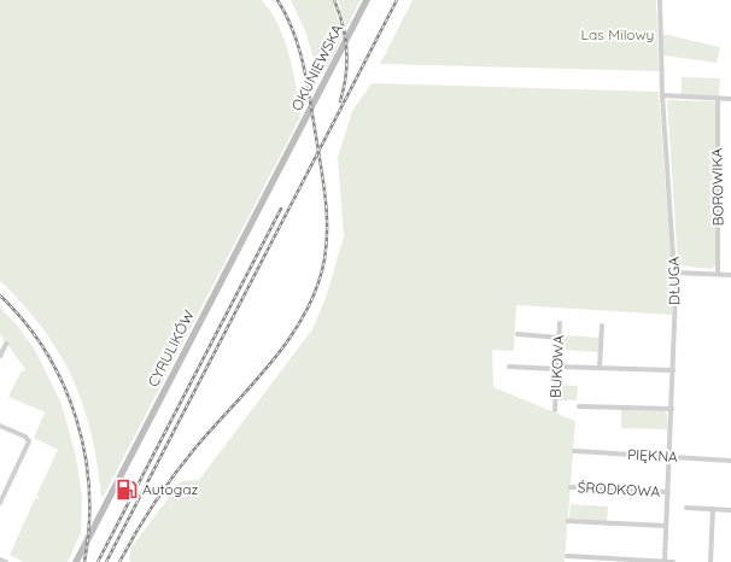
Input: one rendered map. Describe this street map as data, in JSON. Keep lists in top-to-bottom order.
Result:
{
  "streets": {
    "main road": ["OKUNIEWSKA", "CYRULIKÓW"],
    "street": [
      "BOROWIKA",
      "DŁUGA",
      "BUKOWA",
      "PIĘKNA",
      "ŚRODKOWA"
    ]
  },
  "crossings": [
    ["OKUNIEWSKA", "CYRULIKÓW"],
    ["DŁUGA", "PIĘKNA"],
    ["DŁUGA", "ŚRODKOWA"]
  ],
  "parks": ["Las Milowy"],
  "places": {
    "fuel station": ["Autogaz"]
  }
}
